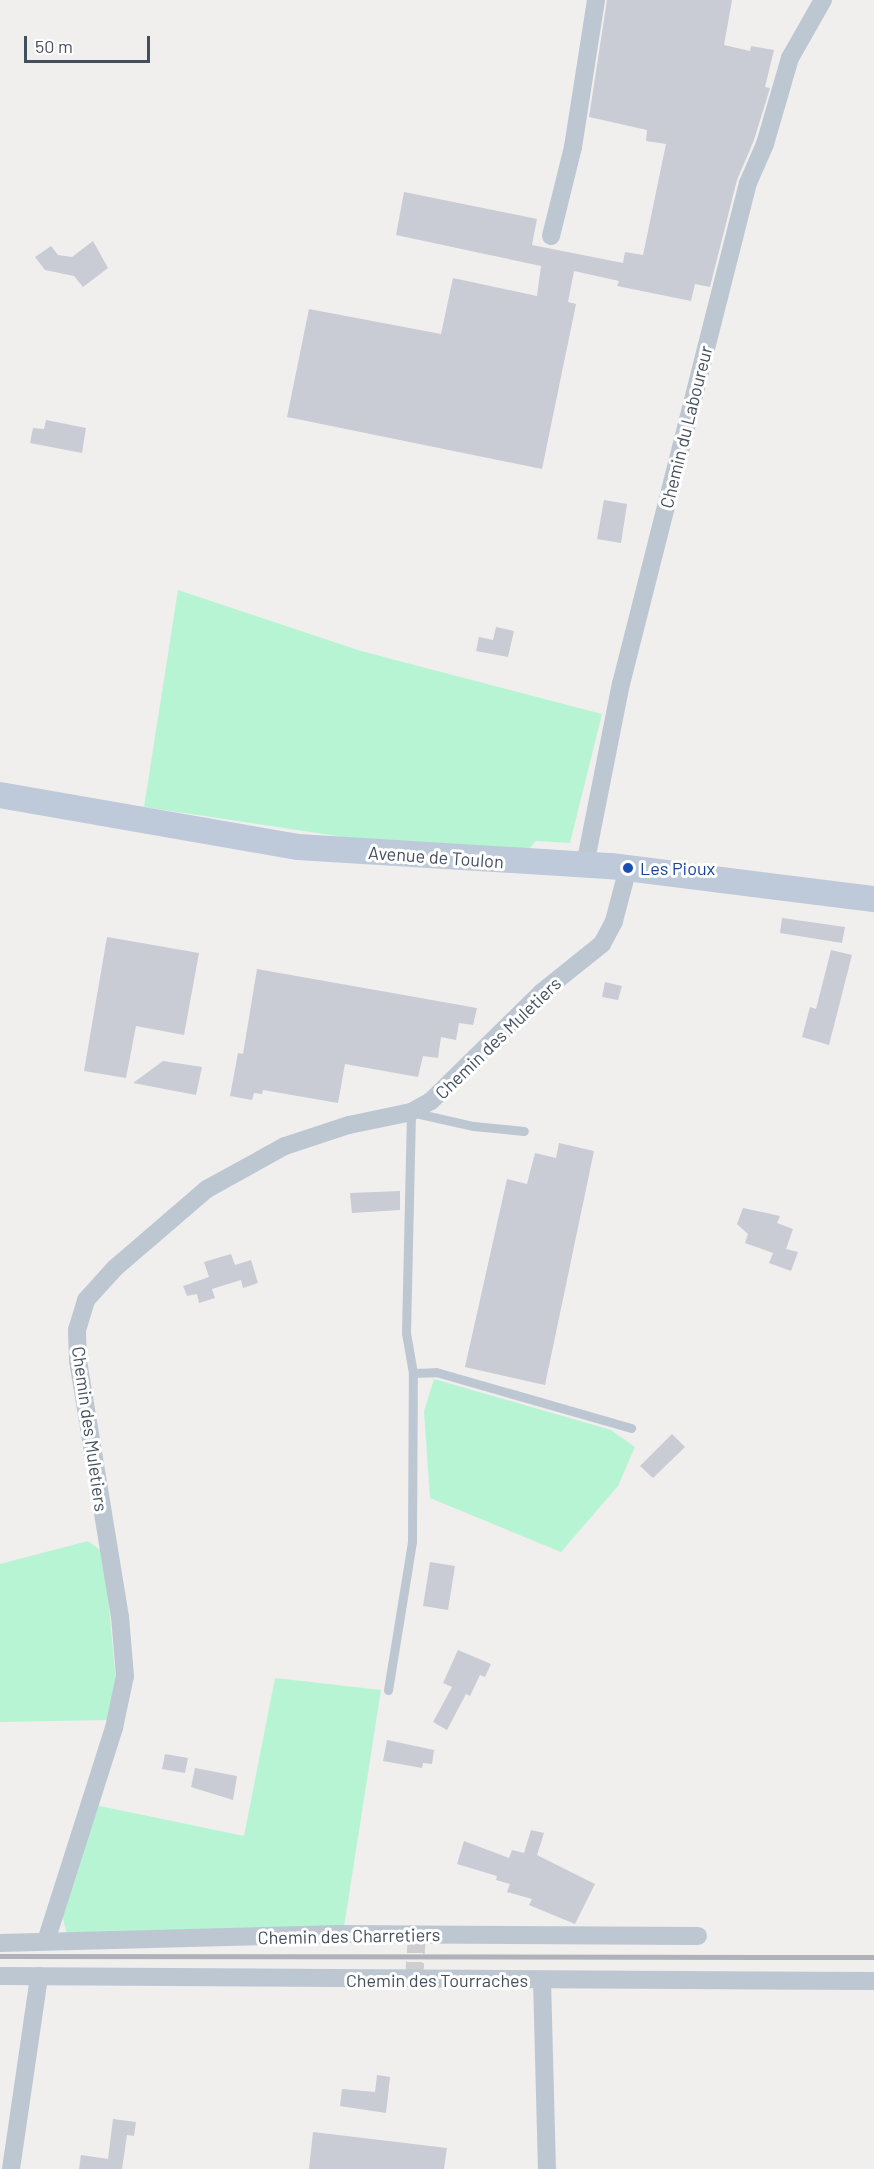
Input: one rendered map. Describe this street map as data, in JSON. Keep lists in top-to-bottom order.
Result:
{
  "streets": {
    "main road": ["Avenue de Toulon"],
    "street": [
      "Chemin du Laboureur",
      "Chemin des Muletiers",
      "Chemin des Charretiers",
      "Chemin des Tourraches"
    ]
  },
  "crossings": [
    ["Chemin du Laboureur", "Avenue de Toulon"],
    ["Avenue de Toulon", "Chemin des Muletiers"],
    ["Chemin des Muletiers", "Chemin des Charretiers"]
  ],
  "places": ["Les Pioux"],
  "scale_bar": "50 m"
}
